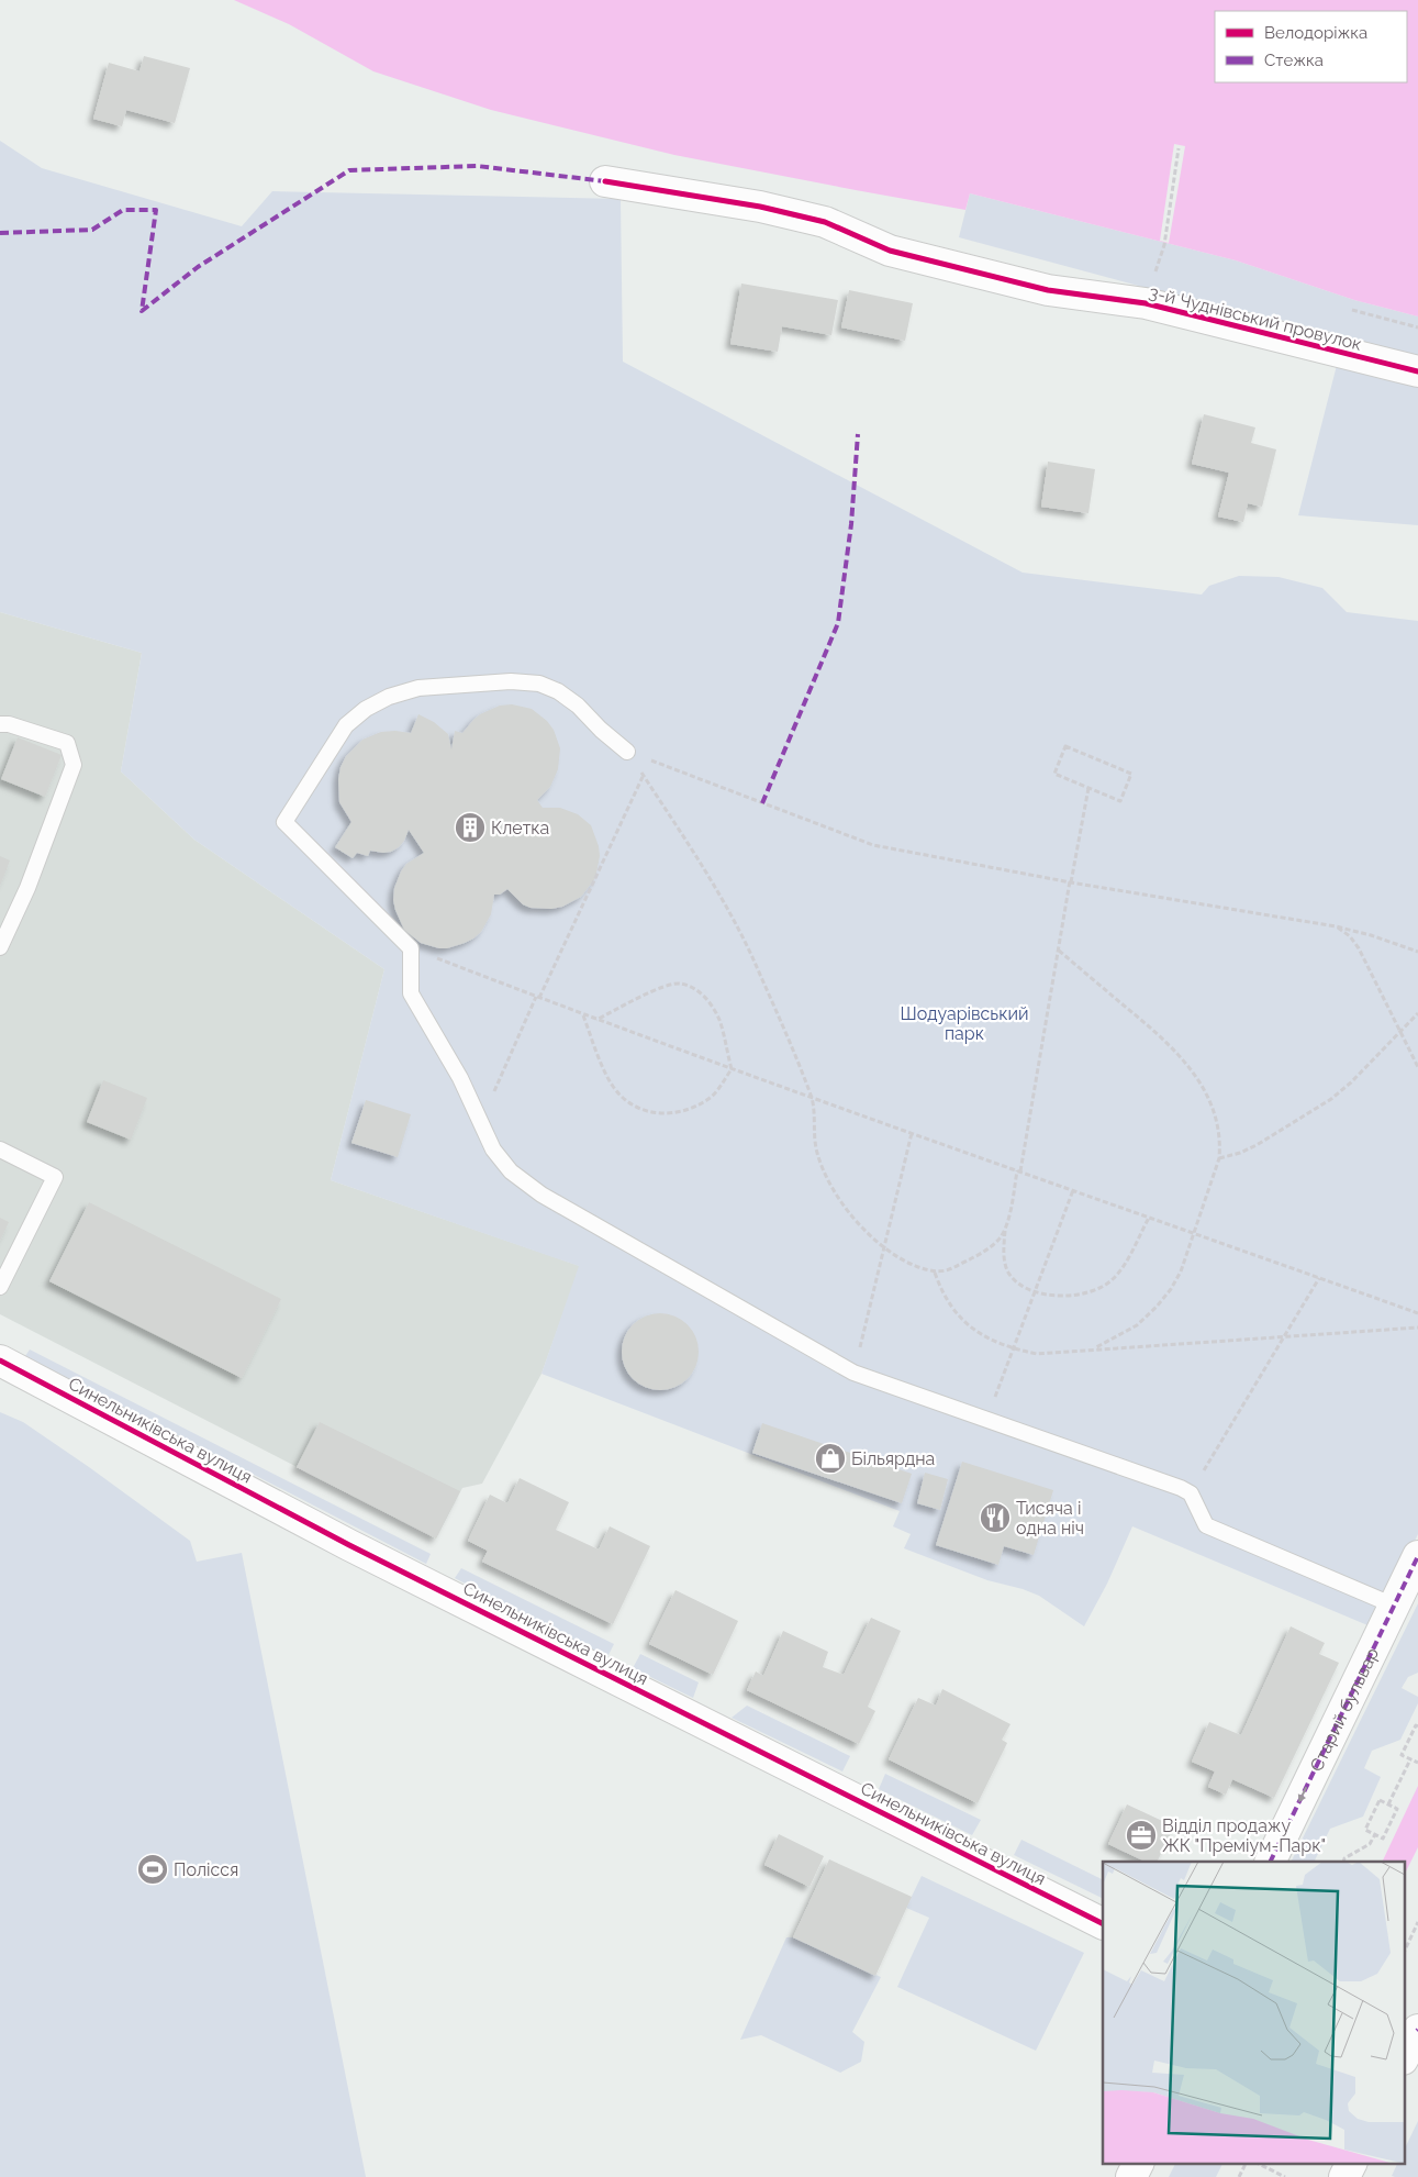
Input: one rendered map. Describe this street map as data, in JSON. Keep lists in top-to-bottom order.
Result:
{
  "streets": {
    "street": ["3-й Чуднівський провулок", "Синельниківська вулиця", "Старий бульвар"]
  },
  "one_way": ["Старий бульвар"],
  "parks": ["Шодуарівський парк"],
  "places": {
    "building": ["Клетка"],
    "shop": ["Більярдна"],
    "restaurant": ["Тисяча і одна ніч"],
    "office": ["Відділ продажу ЖК \"Преміум-Парк\""],
    "sports": ["Полісся"]
  },
  "legend": ["Велодоріжка", "Стежка"]
}
